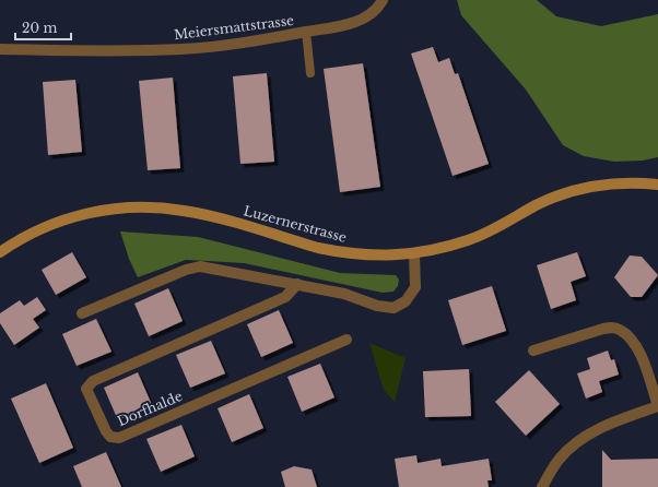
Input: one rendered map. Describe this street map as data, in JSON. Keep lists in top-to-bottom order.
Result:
{
  "streets": {
    "main road": ["Luzernerstrasse"],
    "street": ["Meiersmattstrasse", "Dorfhalde"]
  },
  "scale_bar": "20 m"
}
